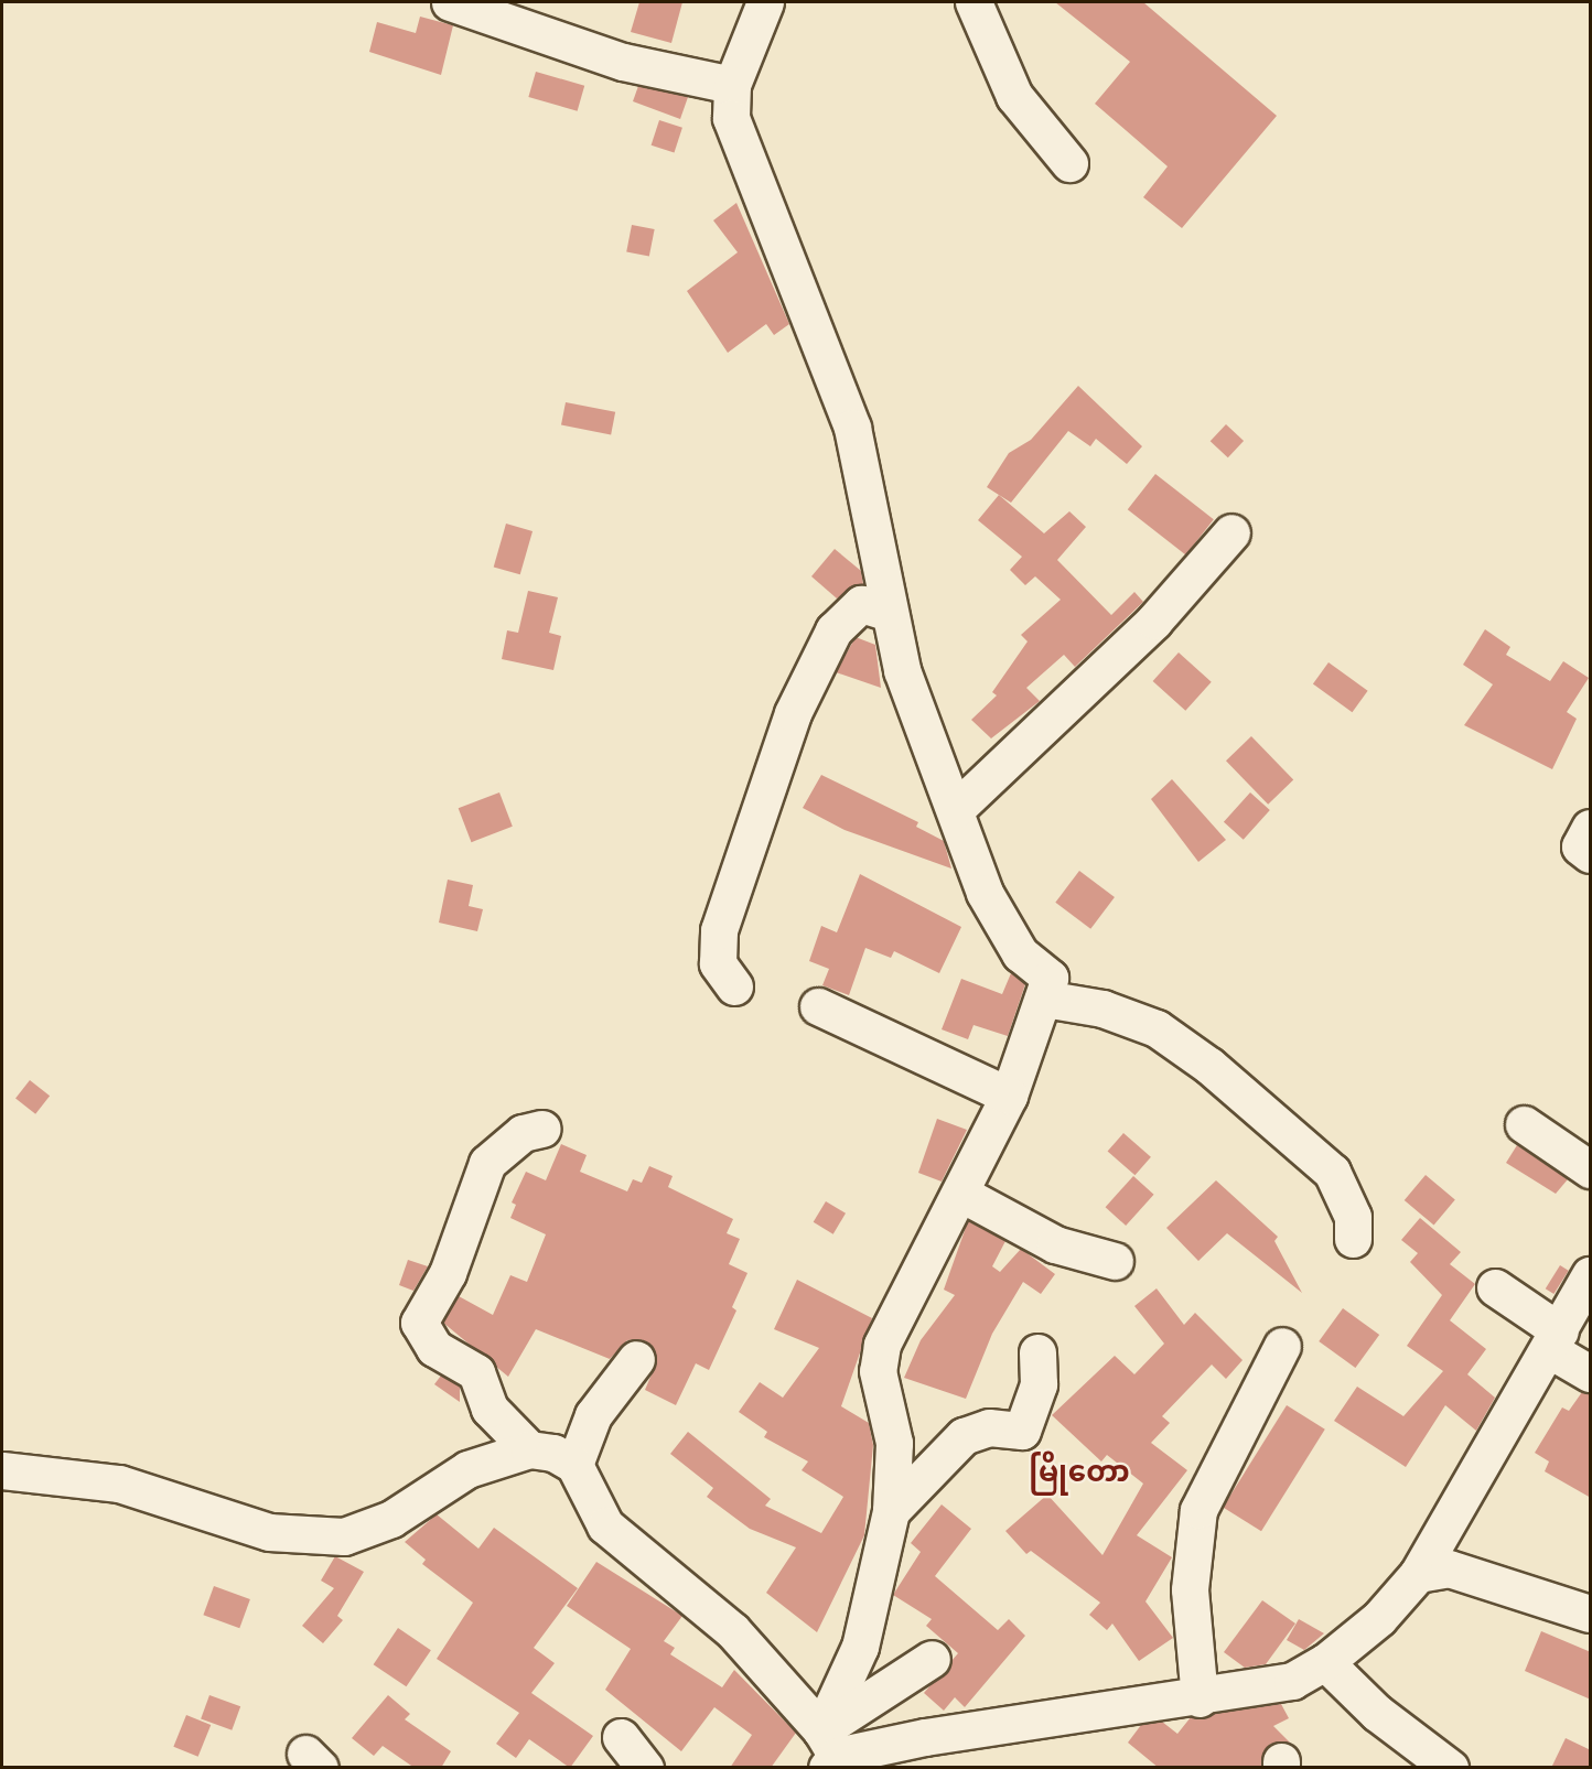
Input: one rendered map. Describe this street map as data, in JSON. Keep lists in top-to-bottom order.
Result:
{
  "districts": ["မြိုတော"]
}
